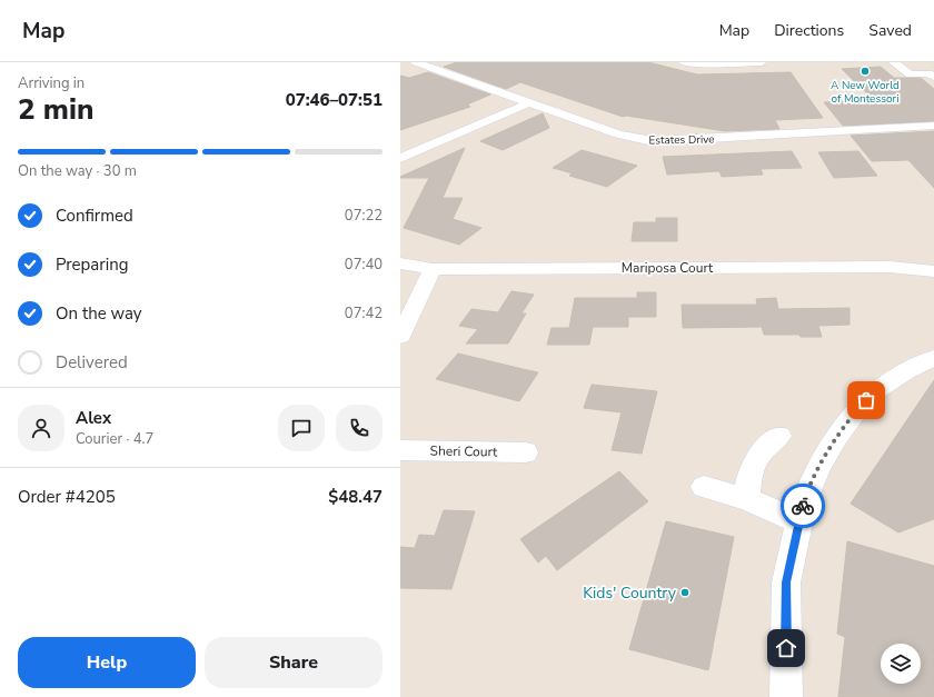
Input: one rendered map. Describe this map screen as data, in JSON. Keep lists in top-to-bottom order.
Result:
{
  "streets": {
    "street": ["Estates Drive", "Mariposa Court", "Sheri Court"]
  },
  "places": ["A New World of Montessori", "Kids' Country"],
  "page": {
    "header": "Map",
    "nav": ["Map", "Directions", "Saved"],
    "heading": ["2 min", "Arriving in", "07:46–07:51"],
    "panel": [
      "Alex",
      "Courier · 4.7",
      "Order #4205",
      "$48.47"
    ],
    "bar": "On the way · 30 m",
    "list": [
      ["Confirmed", "07:22"],
      ["Preparing", "07:40"],
      ["On the way", "07:42"],
      "Delivered"
    ],
    "buttons": ["Help", "Share"]
  }
}
